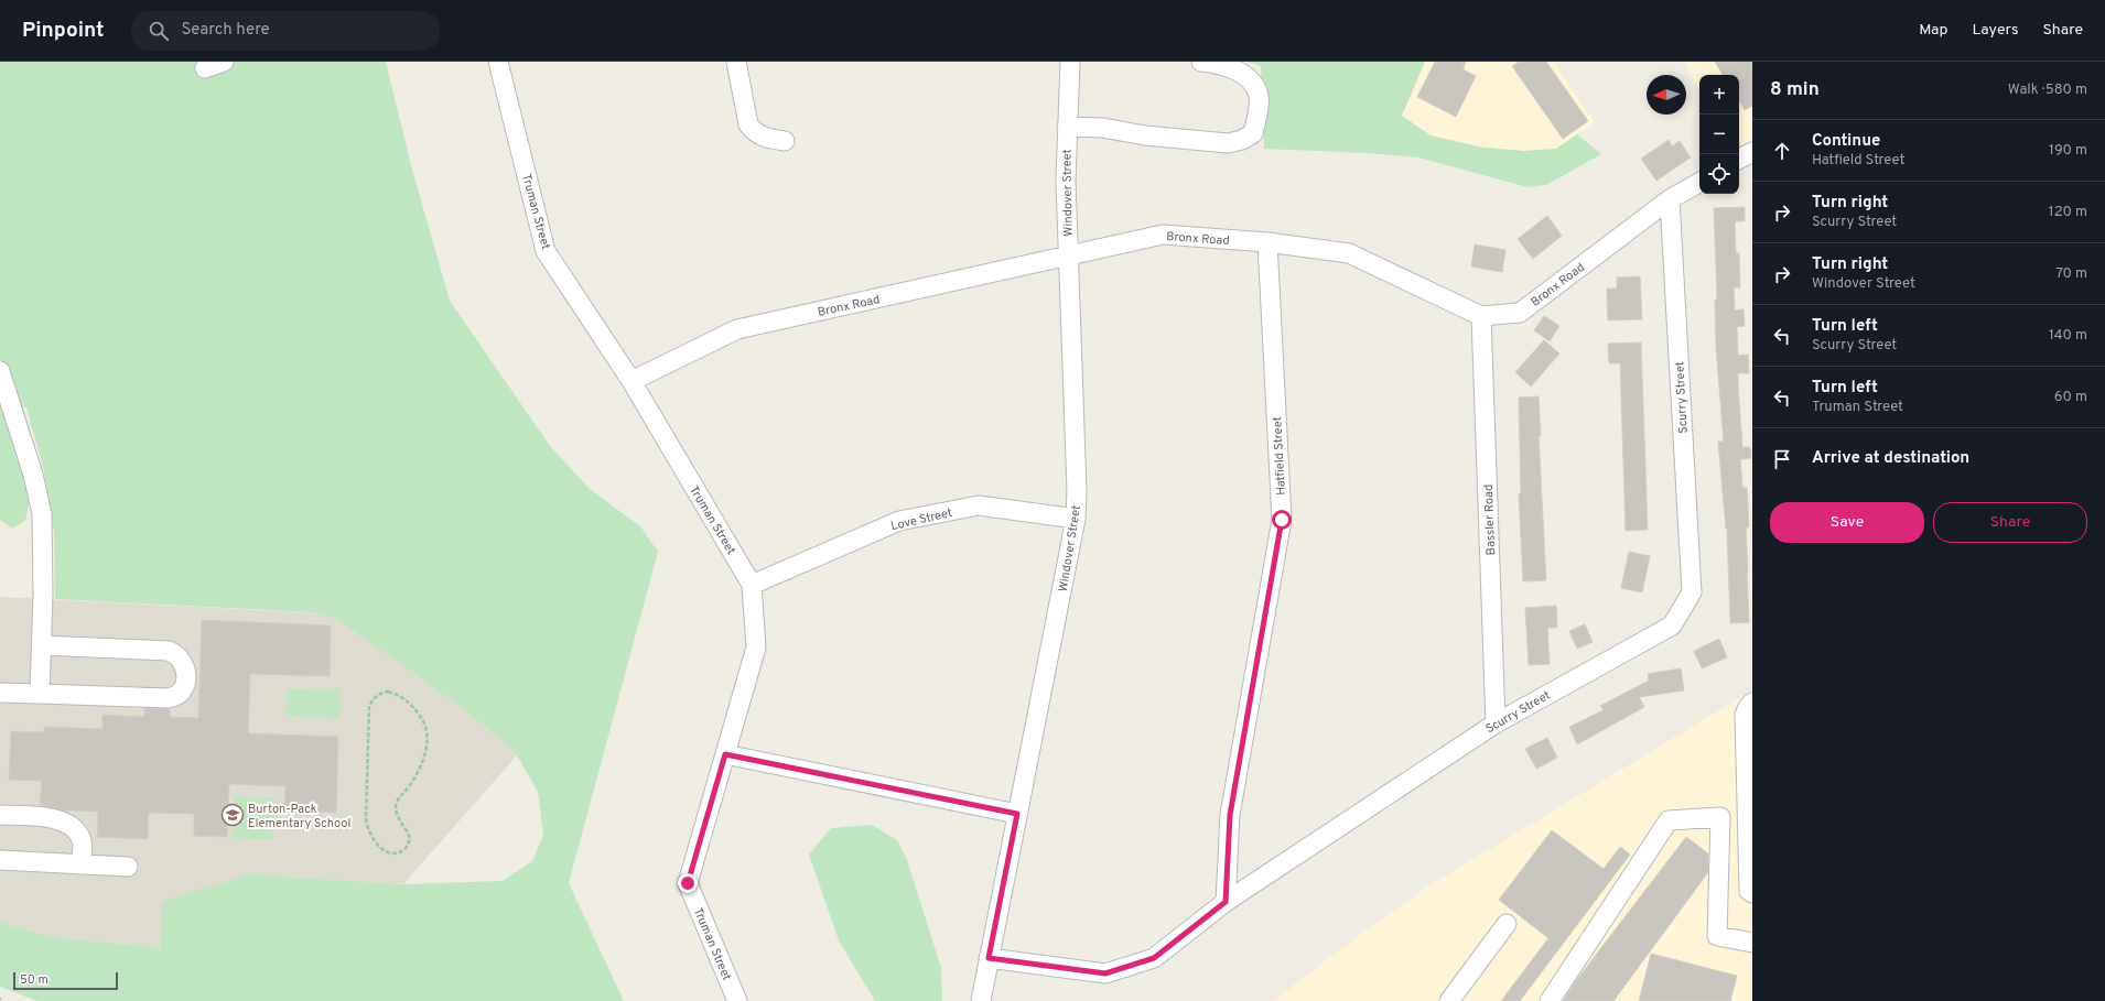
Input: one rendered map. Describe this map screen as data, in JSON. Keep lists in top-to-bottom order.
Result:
{
  "streets": {
    "street": [
      "Windover Street",
      "Truman Street",
      "Bronx Road",
      "Scurry Street",
      "Hatfield Street",
      "Love Street",
      "Bassler Road"
    ]
  },
  "crossings": [
    ["Windover Street", "Bronx Road"],
    ["Windover Street", "Scurry Street"],
    ["Windover Street", "Love Street"],
    ["Truman Street", "Bronx Road"],
    ["Truman Street", "Love Street"],
    ["Bronx Road", "Scurry Street"],
    ["Bronx Road", "Hatfield Street"],
    ["Bronx Road", "Bassler Road"],
    ["Scurry Street", "Hatfield Street"],
    ["Scurry Street", "Bassler Road"]
  ],
  "places": {
    "school or university": ["Burton-Pack Elementary School"]
  },
  "scale_bar": "50 m",
  "north": "left",
  "page": {
    "header": "Pinpoint",
    "search": "Search here",
    "nav": ["Map", "Layers", "Share"],
    "heading": ["8 min", "Walk · 580 m"],
    "map_buttons": ["+", "−"],
    "list": [
      ["Continue", "Hatfield Street", "190 m"],
      ["Turn right", "Scurry Street", "120 m"],
      ["Turn right", "Windover Street", "70 m"],
      ["Turn left", "Scurry Street", "140 m"],
      ["Turn left", "Truman Street", "60 m"],
      "Arrive at destination"
    ],
    "buttons": ["Save", "Share"],
    "scale": "50 m"
  }
}
